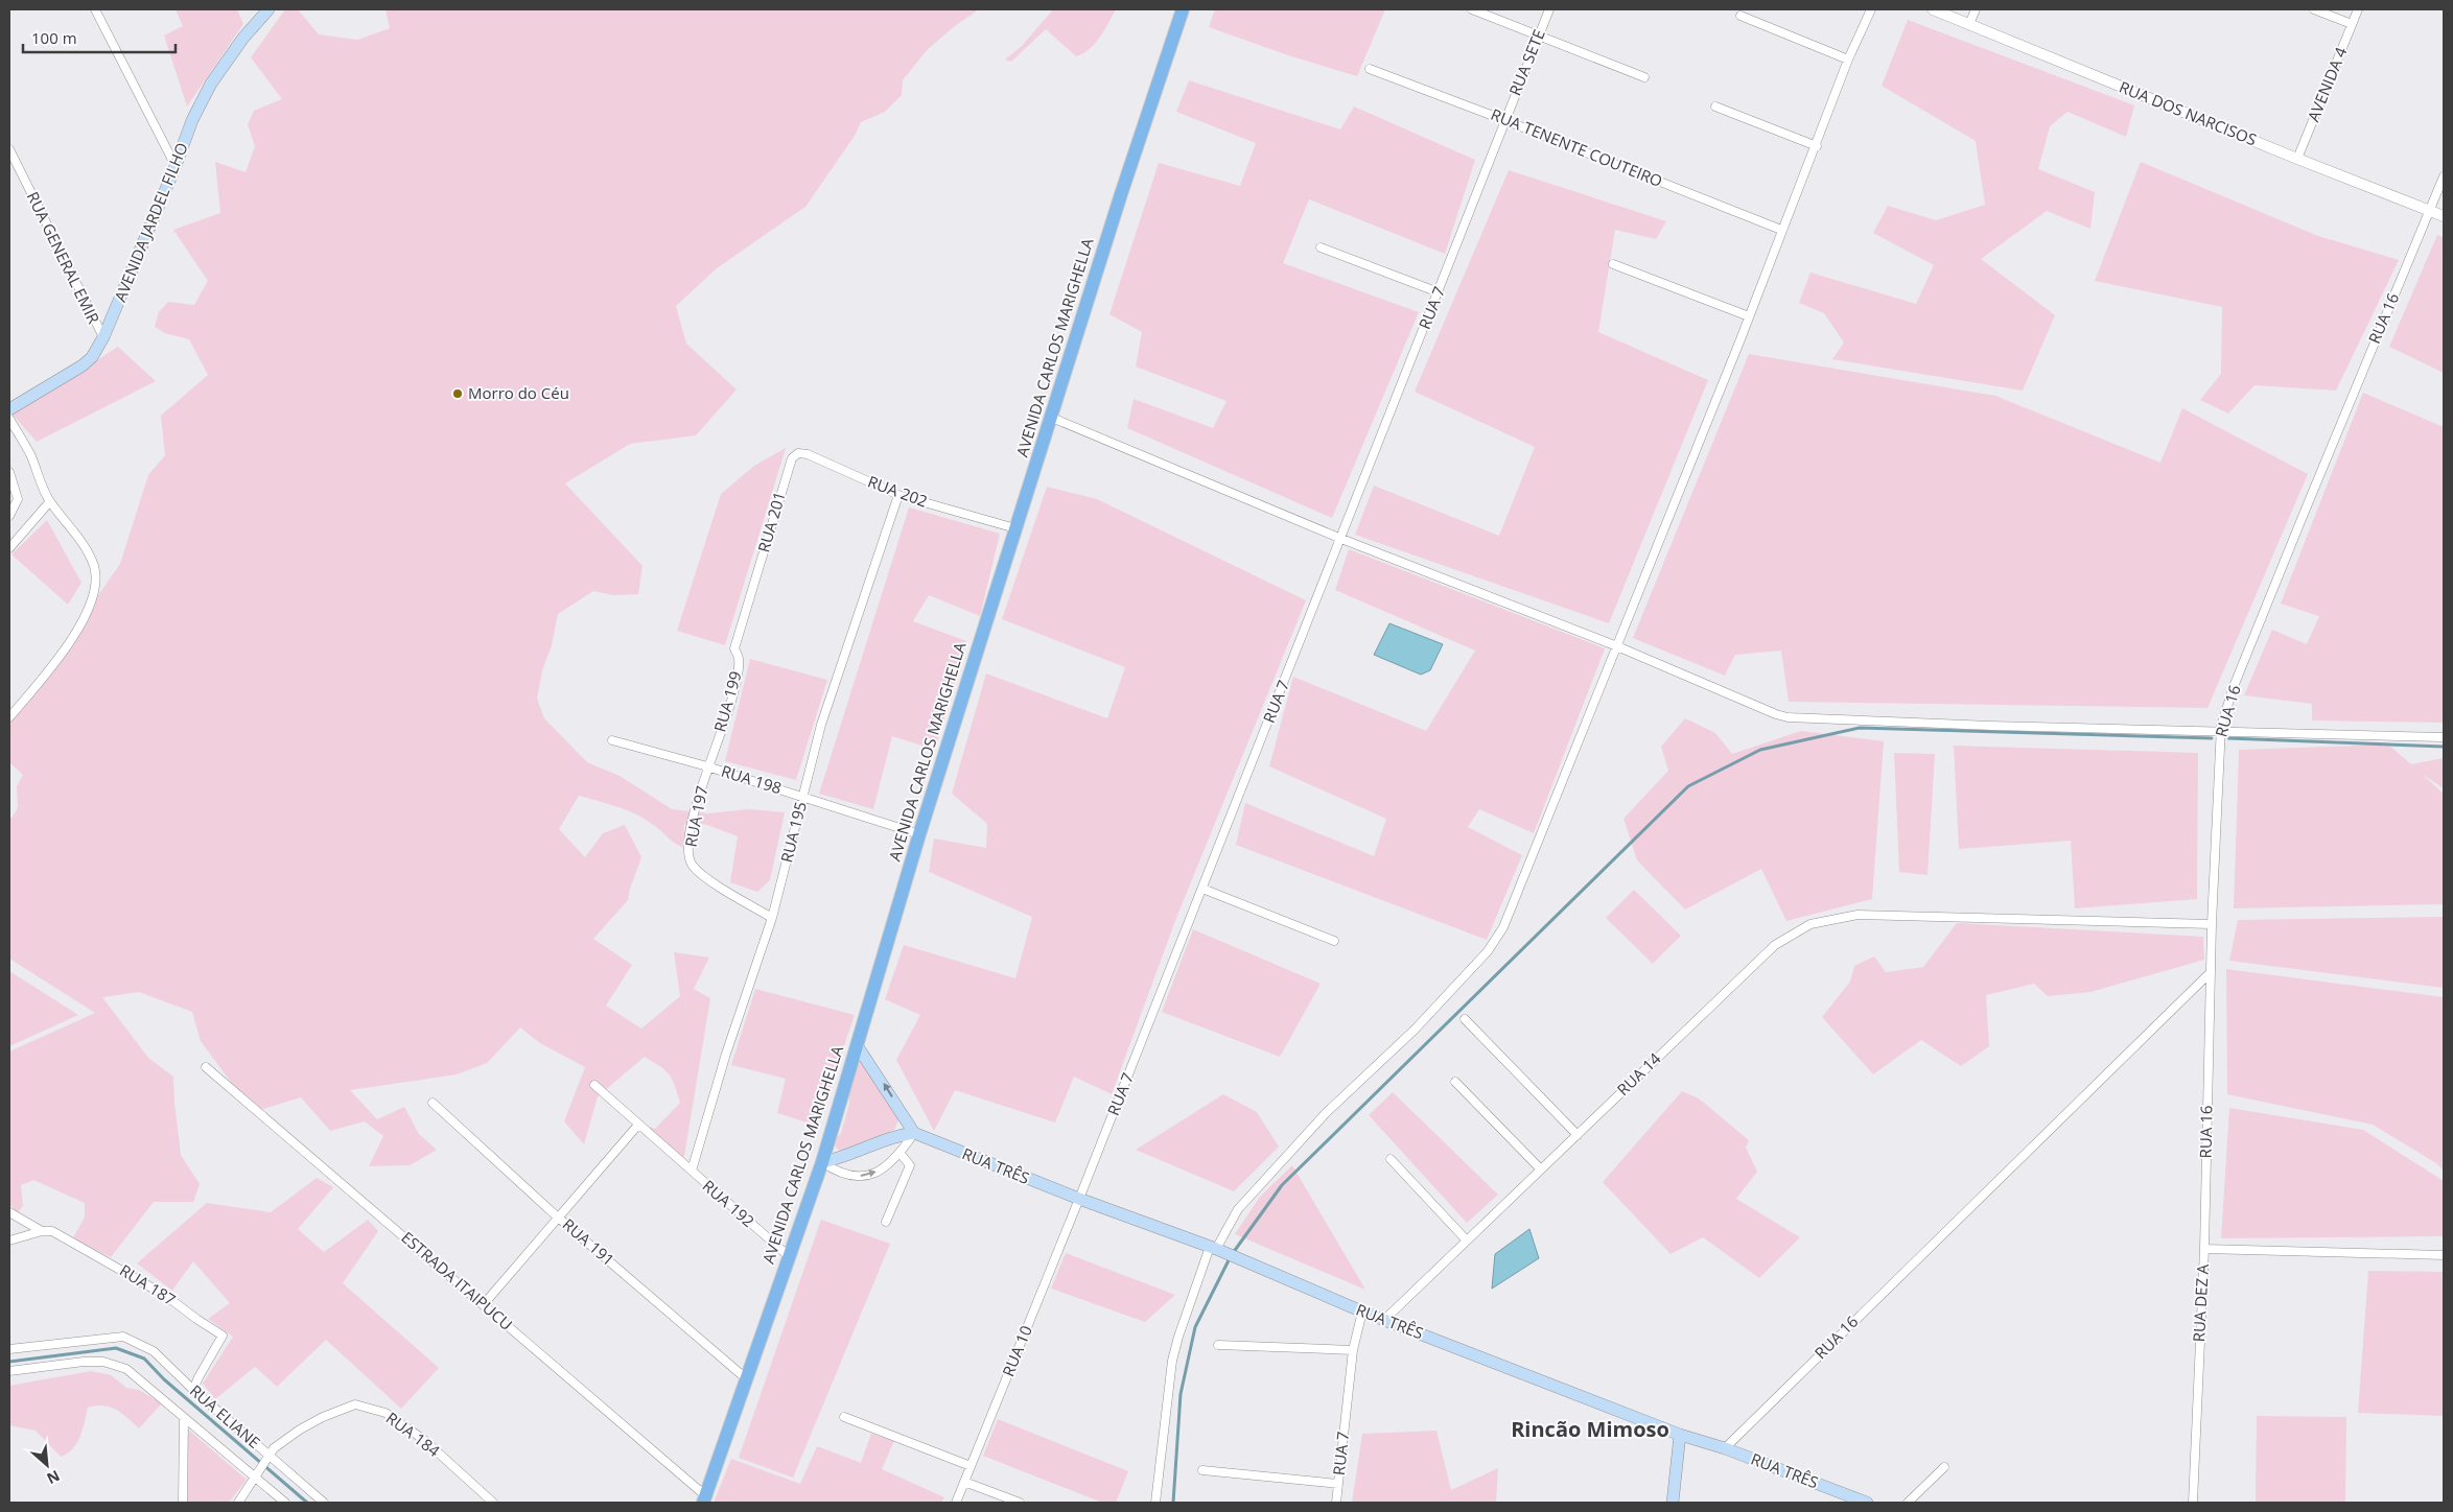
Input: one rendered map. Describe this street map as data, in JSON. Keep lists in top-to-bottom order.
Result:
{
  "streets": {
    "main road": ["AVENIDA JARDEL FILHO", "AVENIDA CARLOS MARIGHELLA", "RUA TRÊS"],
    "street": [
      "RUA SETE",
      "AVENIDA 4",
      "RUA DOS NARCISOS",
      "RUA TENENTE COUTEIRO",
      "RUA GENERAL EMIR",
      "RUA 7",
      "RUA 16",
      "RUA 202",
      "RUA 201",
      "RUA 199",
      "RUA 198",
      "RUA 197",
      "RUA 195",
      "RUA 14",
      "RUA 192",
      "RUA 191",
      "ESTRADA ITAIPUCU",
      "RUA 187",
      "RUA DEZ A",
      "RUA 10",
      "RUA ELIANE",
      "RUA 184"
    ]
  },
  "crossings": [
    ["RUA SETE", "RUA TENENTE COUTEIRO"],
    ["RUA SETE", "RUA 7"],
    ["AVENIDA 4", "RUA DOS NARCISOS"],
    ["RUA DOS NARCISOS", "RUA 16"],
    ["AVENIDA JARDEL FILHO", "RUA GENERAL EMIR"],
    ["RUA 7", "RUA TRÊS"],
    ["RUA 7", "RUA 10"],
    ["RUA 16", "RUA 14"],
    ["RUA 16", "RUA TRÊS"],
    ["RUA 16", "RUA DEZ A"],
    ["AVENIDA CARLOS MARIGHELLA", "RUA 202"],
    ["AVENIDA CARLOS MARIGHELLA", "RUA 198"],
    ["AVENIDA CARLOS MARIGHELLA", "RUA 192"],
    ["AVENIDA CARLOS MARIGHELLA", "RUA 191"],
    ["AVENIDA CARLOS MARIGHELLA", "ESTRADA ITAIPUCU"],
    ["RUA 202", "RUA 201"],
    ["RUA 202", "RUA 195"],
    ["RUA 201", "RUA 199"],
    ["RUA 199", "RUA 198"],
    ["RUA 199", "RUA 197"],
    ["RUA 198", "RUA 197"],
    ["RUA 198", "RUA 195"],
    ["RUA 197", "RUA 195"],
    ["RUA 195", "RUA 192"],
    ["RUA 14", "RUA TRÊS"],
    ["RUA TRÊS", "RUA 10"],
    ["RUA 187", "RUA ELIANE"],
    ["RUA ELIANE", "RUA 184"]
  ],
  "districts": ["Rincão Mimoso"],
  "places": ["Morro do Céu"],
  "scale_bar": "100 m",
  "north": "bottom right"
}
